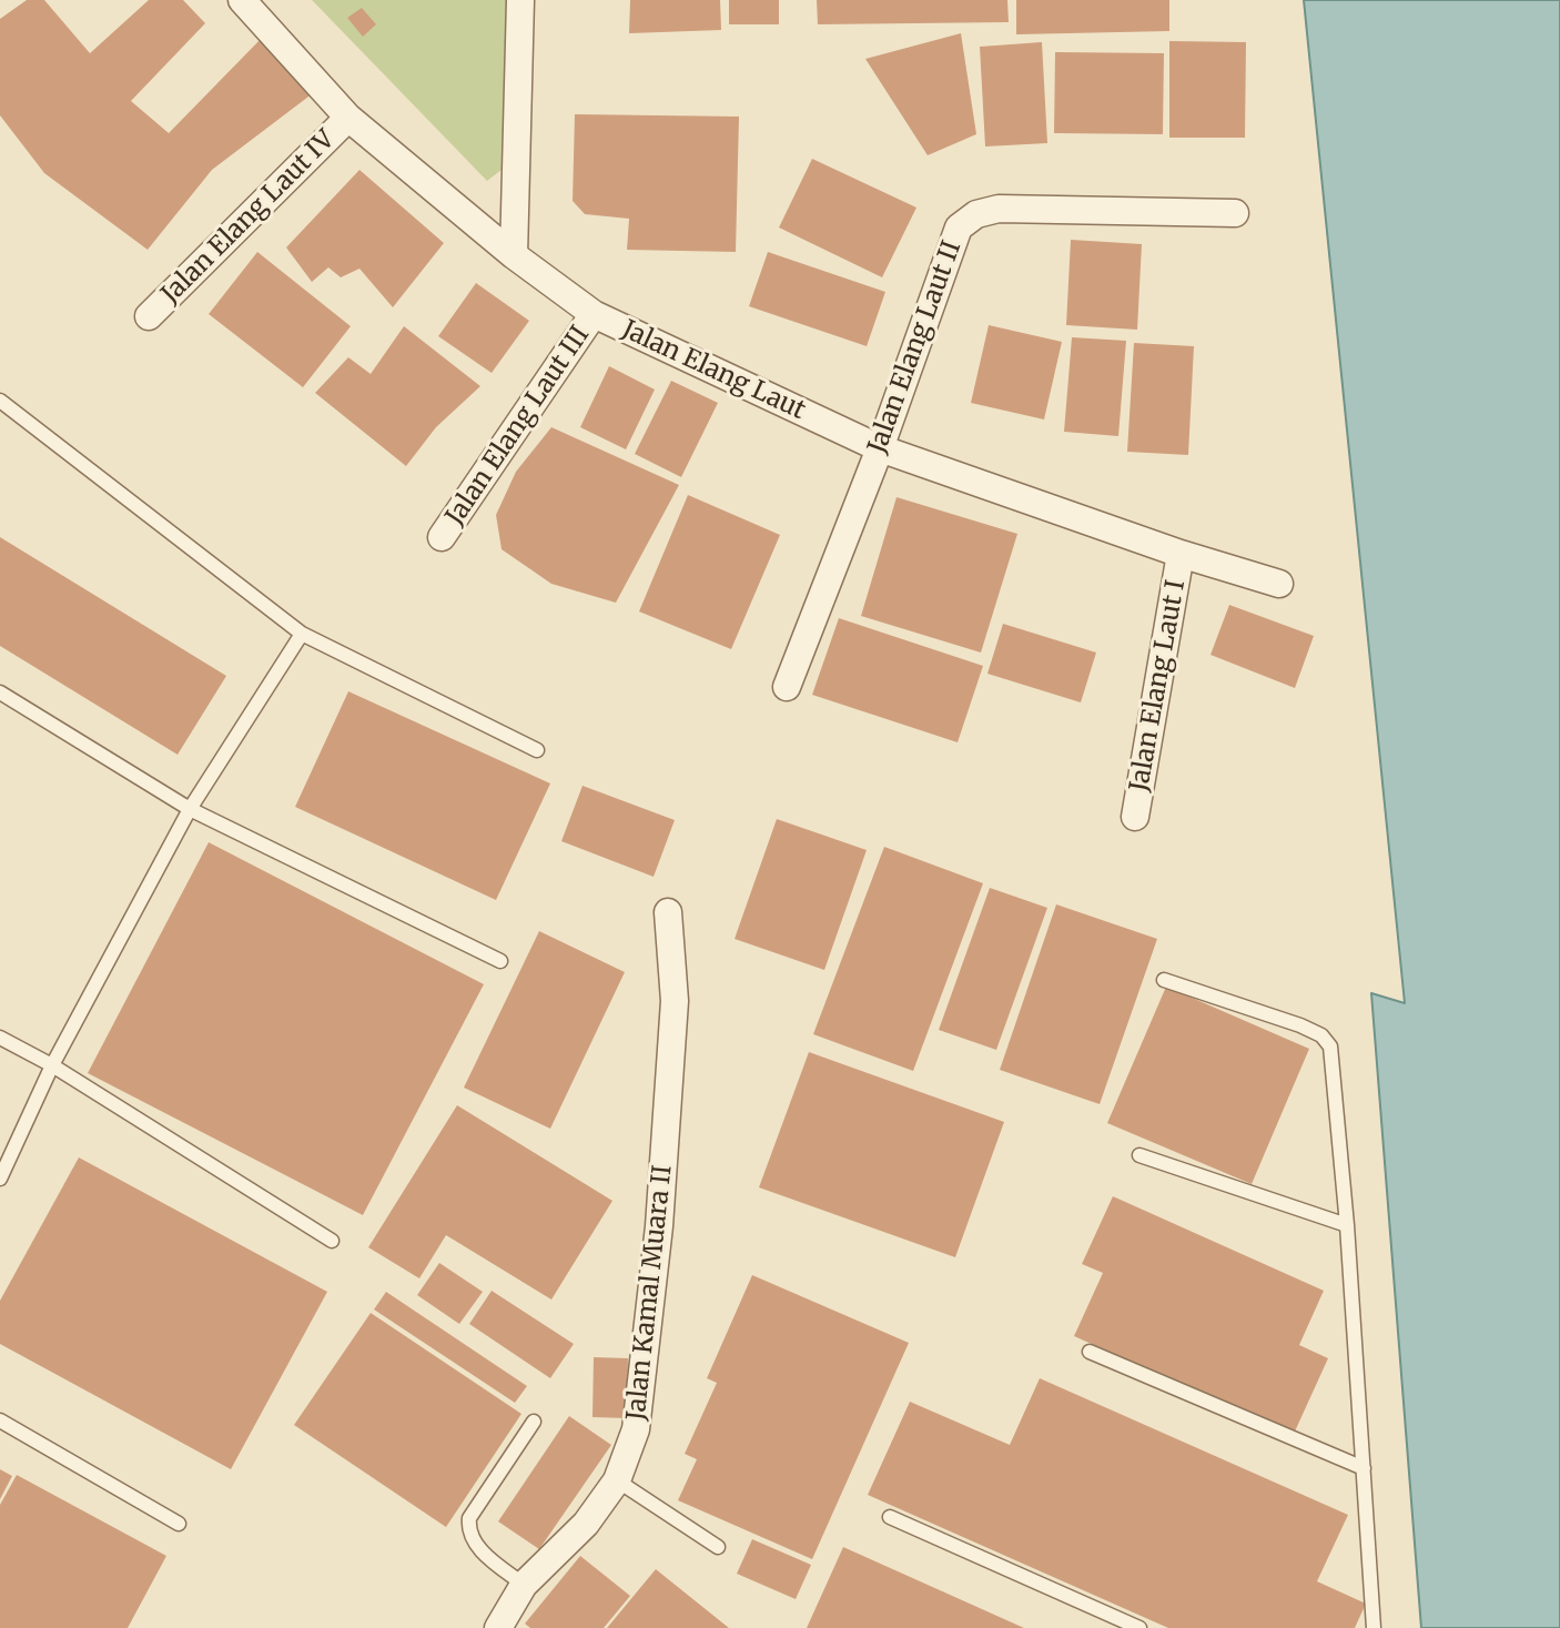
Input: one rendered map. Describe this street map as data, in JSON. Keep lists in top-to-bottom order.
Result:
{
  "streets": {
    "street": [
      "Jalan Elang Laut IV",
      "Jalan Elang Laut II",
      "Jalan Elang Laut",
      "Jalan Elang Laut III",
      "Jalan Elang Laut I",
      "Jalan Kamal Muara II"
    ]
  },
  "crossings": [
    ["Jalan Elang Laut IV", "Jalan Elang Laut"],
    ["Jalan Elang Laut II", "Jalan Elang Laut"],
    ["Jalan Elang Laut", "Jalan Elang Laut III"],
    ["Jalan Elang Laut", "Jalan Elang Laut I"]
  ]
}
